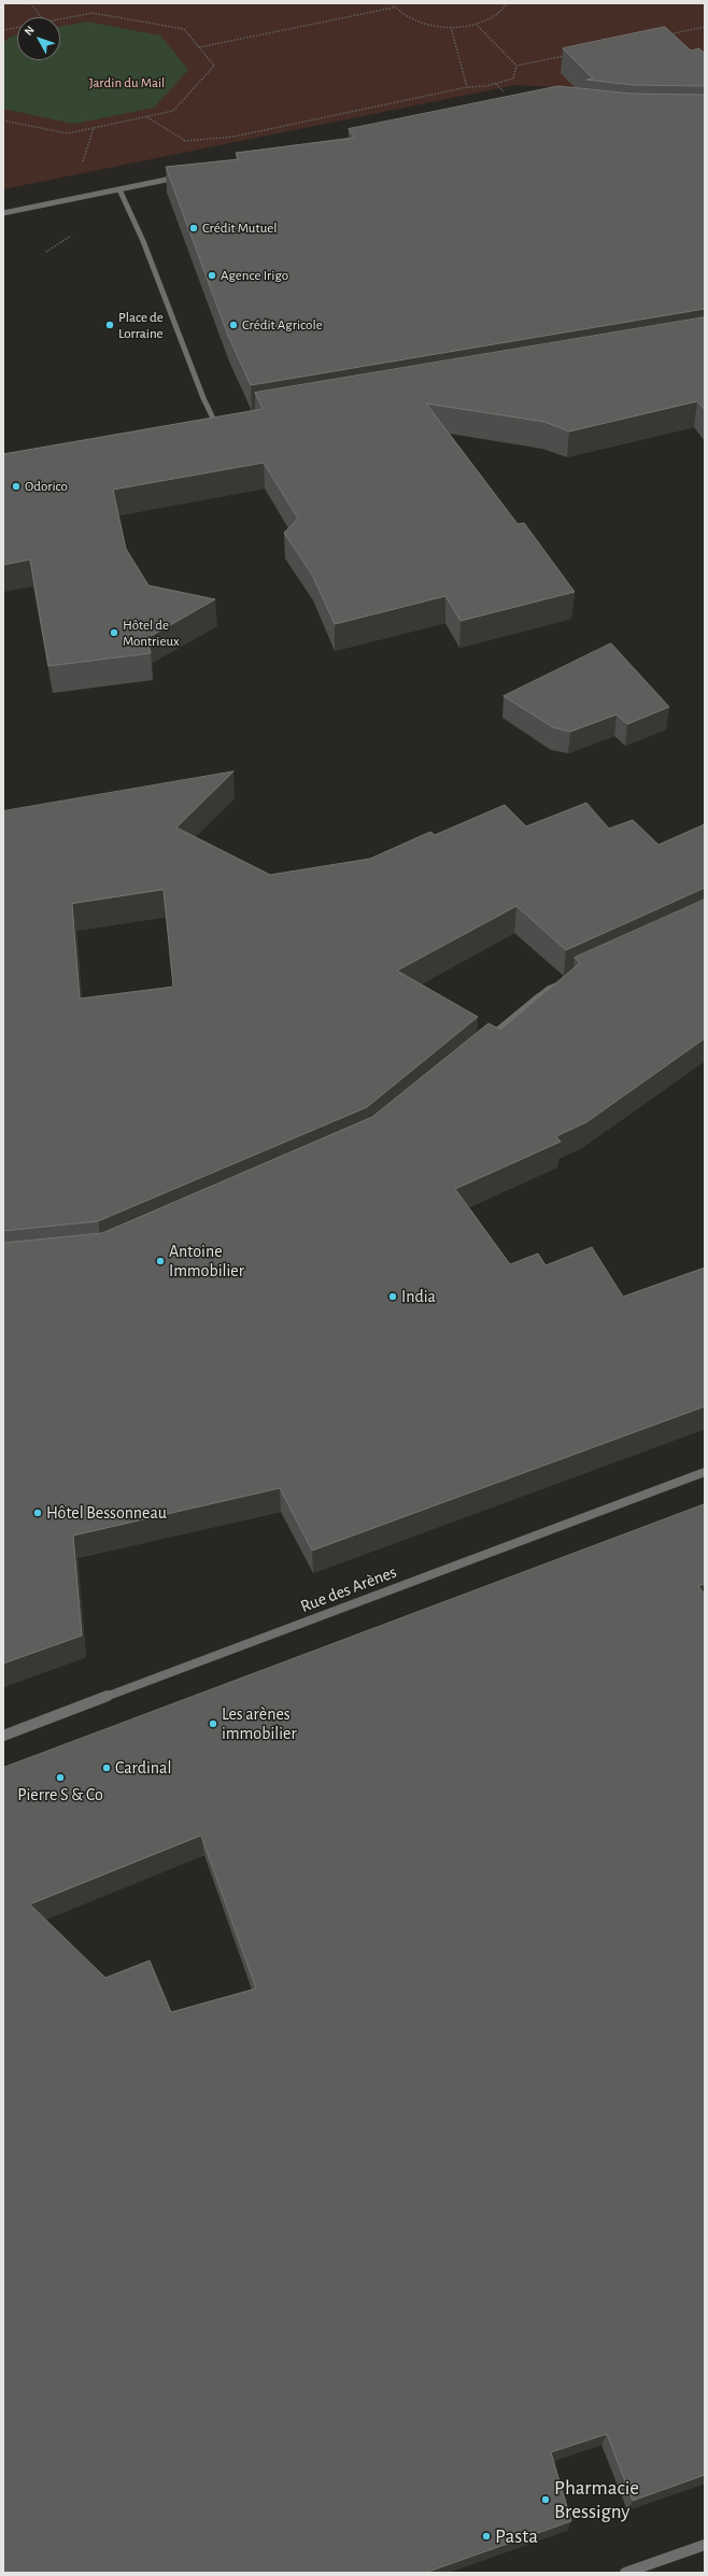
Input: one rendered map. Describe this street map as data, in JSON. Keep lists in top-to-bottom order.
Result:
{
  "streets": {
    "street": ["Rue des Arènes"]
  },
  "parks": ["Jardin du Mail"],
  "places": [
    "Crédit Mutuel",
    "Agence Irigo",
    "Place de Lorraine",
    "Crédit Agricole",
    "Odorico",
    "Hôtel de Montrieux",
    "Antoine Immobilier",
    "India",
    "Hôtel Bessonneau",
    "Les arènes immobilier",
    "Cardinal",
    "Pierre S & Co",
    "Pharmacie Bressigny",
    "Pasta"
  ],
  "north": "top left"
}
